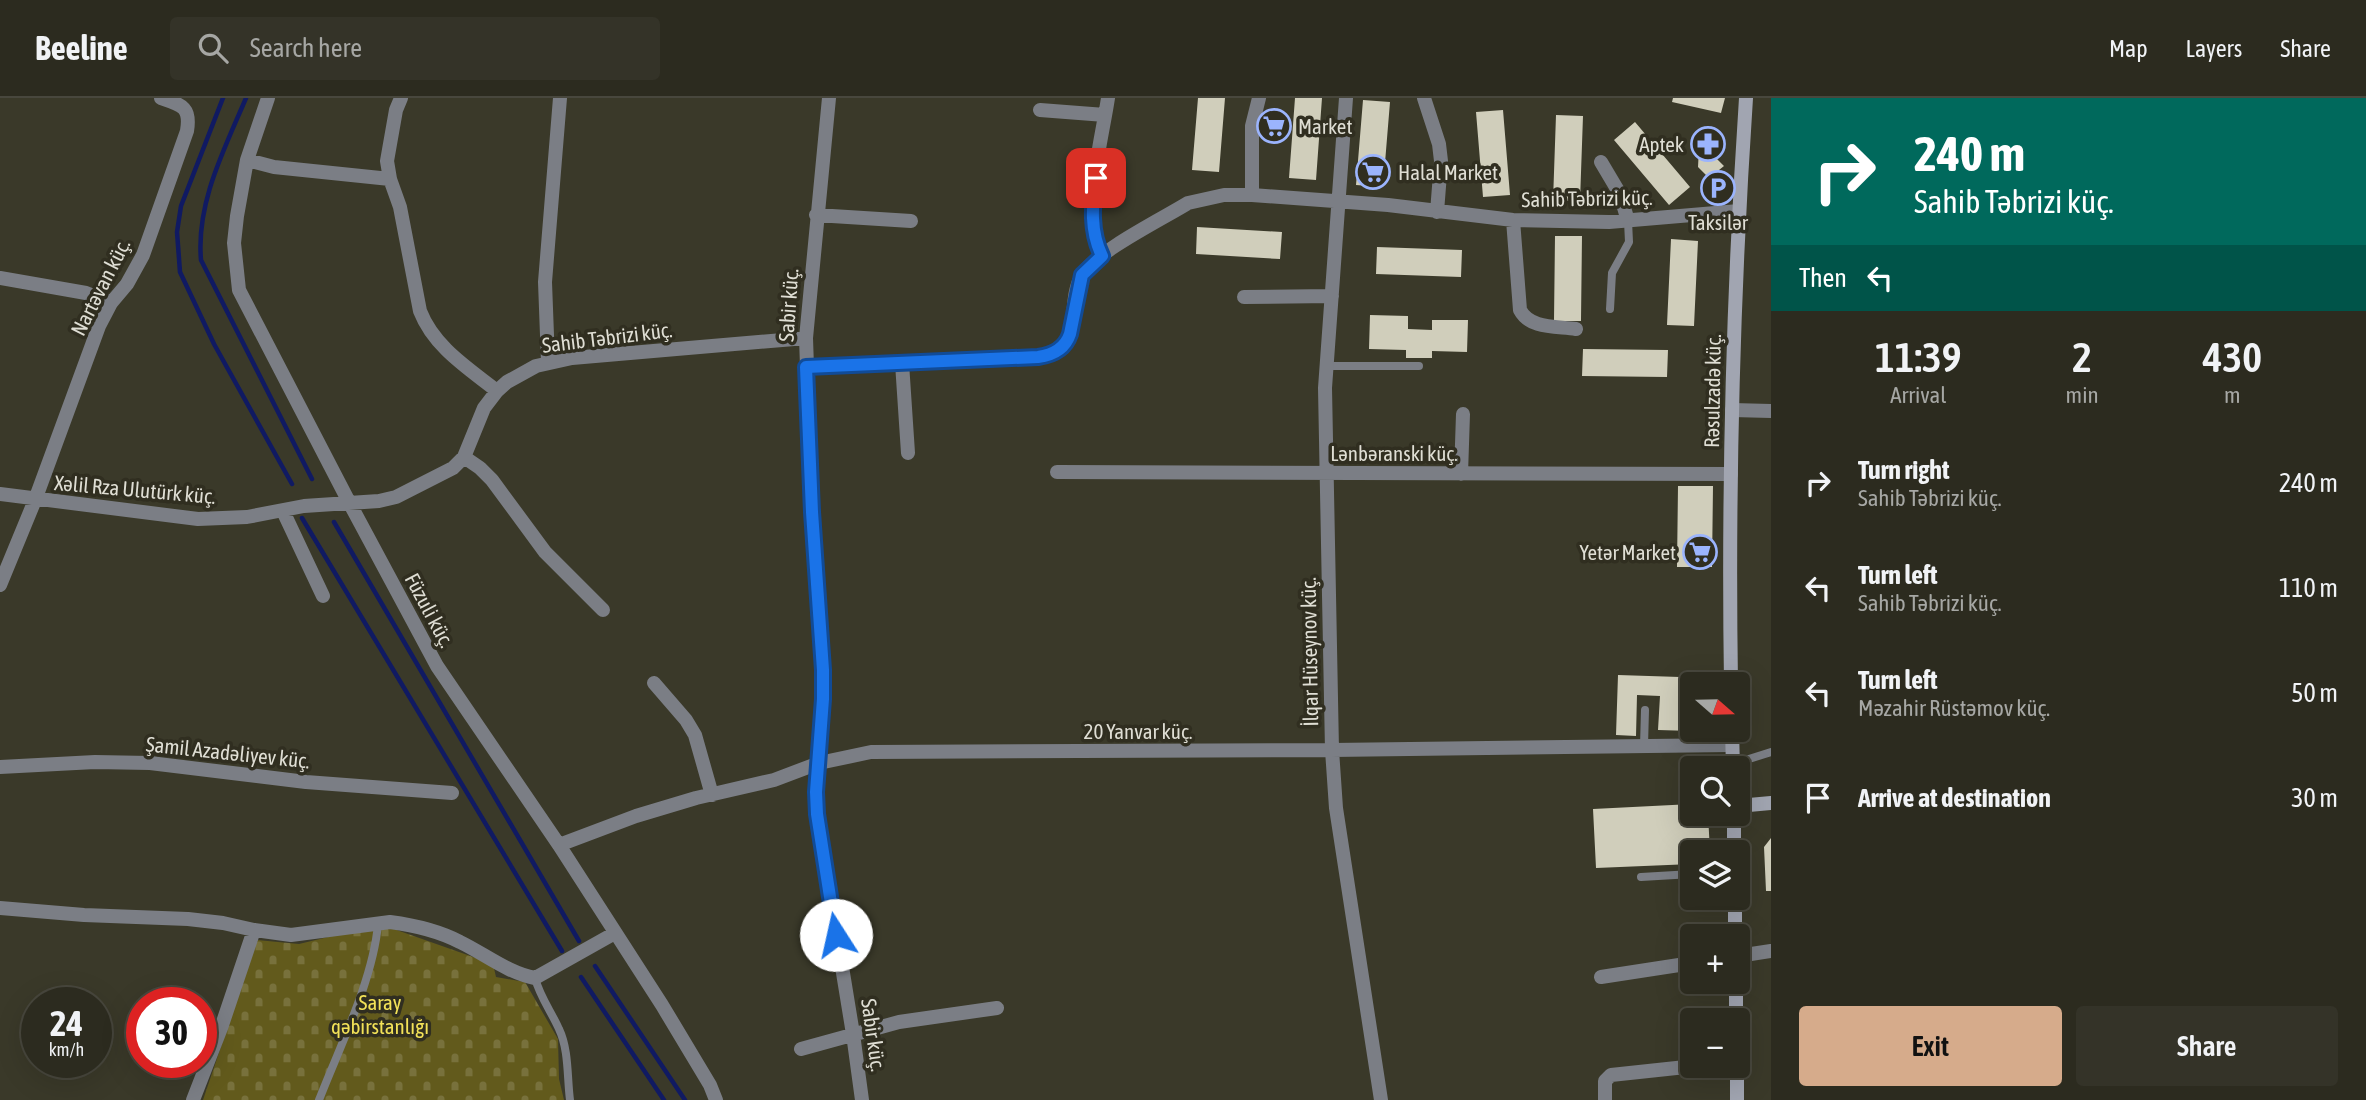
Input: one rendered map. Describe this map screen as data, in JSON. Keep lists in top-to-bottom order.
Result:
{
  "streets": {
    "main road": ["Rəsulzadə küç."],
    "street": [
      "Sahib Təbrizi küç.",
      "Nartəvan küç.",
      "Sabir küç.",
      "Lənbəranski küç.",
      "Xəlil Rza Ulutürk küç.",
      "Füzuli küç.",
      "İlqar Hüseynov küç.",
      "20 Yanvar küç.",
      "Şamil Azadəliyev küç."
    ]
  },
  "crossings": [
    ["Sahib Təbrizi küç.", "Sabir küç."],
    ["Sahib Təbrizi küç.", "Rəsulzadə küç."],
    ["Sahib Təbrizi küç.", "İlqar Hüseynov küç."],
    ["Nartəvan küç.", "Xəlil Rza Ulutürk küç."],
    ["Sabir küç.", "20 Yanvar küç."],
    ["Rəsulzadə küç.", "Lənbəranski küç."],
    ["Lənbəranski küç.", "İlqar Hüseynov küç."],
    ["Xəlil Rza Ulutürk küç.", "Füzuli küç."],
    ["Füzuli küç.", "20 Yanvar küç."],
    ["İlqar Hüseynov küç.", "20 Yanvar küç."]
  ],
  "parks": ["Saray qəbirstanlığı"],
  "places": {
    "supermarket": ["Market", "Halal Market", "Yetər Market"],
    "pharmacy": ["Aptek"],
    "parking": ["Taksilər"]
  },
  "north": "right",
  "page": {
    "header": "Beeline",
    "search": "Search here",
    "nav": ["Map", "Layers", "Share"],
    "turn": ["240 m", "Sahib Təbrizi küç."],
    "then": "Then",
    "eta": [
      "11:39",
      "Arrival",
      "2",
      "min",
      "430",
      "m"
    ],
    "list": [
      {
        "name": "Turn right",
        "note": "Sahib Təbrizi küç.",
        "value": "240 m"
      },
      {
        "name": "Turn left",
        "note": "Sahib Təbrizi küç.",
        "value": "110 m"
      },
      {
        "name": "Turn left",
        "note": "Məzahir Rüstəmov küç.",
        "value": "50 m"
      },
      {
        "name": "Arrive at destination",
        "value": "30 m"
      }
    ],
    "map_buttons": ["+", "−"],
    "speed": "24 km/h",
    "limit": "30",
    "buttons": ["Exit", "Share"]
  }
}
